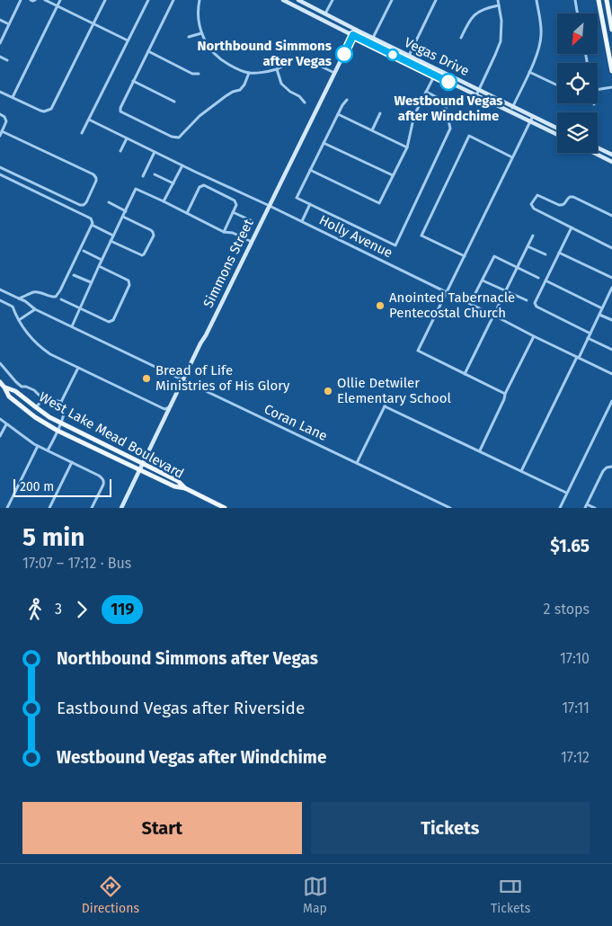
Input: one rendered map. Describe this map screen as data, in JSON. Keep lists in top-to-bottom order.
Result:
{
  "streets": {
    "main road": ["Vegas Drive", "Simmons Street", "West Lake Mead Boulevard"],
    "street": ["Holly Avenue", "Coran Lane"]
  },
  "crossings": [
    ["Vegas Drive", "Simmons Street"],
    ["Holly Avenue", "Simmons Street"],
    ["Simmons Street", "Coran Lane"],
    ["Simmons Street", "West Lake Mead Boulevard"]
  ],
  "places": [
    "Northbound Simmons after Vegas",
    "Westbound Vegas after Windchime",
    "Anointed Tabernacle Pentecostal Church",
    "Bread of Life Ministries of His Glory",
    "Ollie Detwiler Elementary School"
  ],
  "lines": ["bus line 119"],
  "scale_bar": "200 m",
  "north": "bottom left",
  "page": {
    "scale": "200 m",
    "heading": ["5 min", "17:07 – 17:12 · Bus", "$1.65"],
    "legs": ["3", "119", "2 stops"],
    "list": [
      {
        "name": "Northbound Simmons after Vegas",
        "value": "17:10"
      },
      {
        "name": "Eastbound Vegas after Riverside",
        "value": "17:11"
      },
      {
        "name": "Westbound Vegas after Windchime",
        "value": "17:12"
      }
    ],
    "buttons": ["Start", "Tickets"],
    "tabs": ["Directions", "Map", "Tickets"]
  }
}
